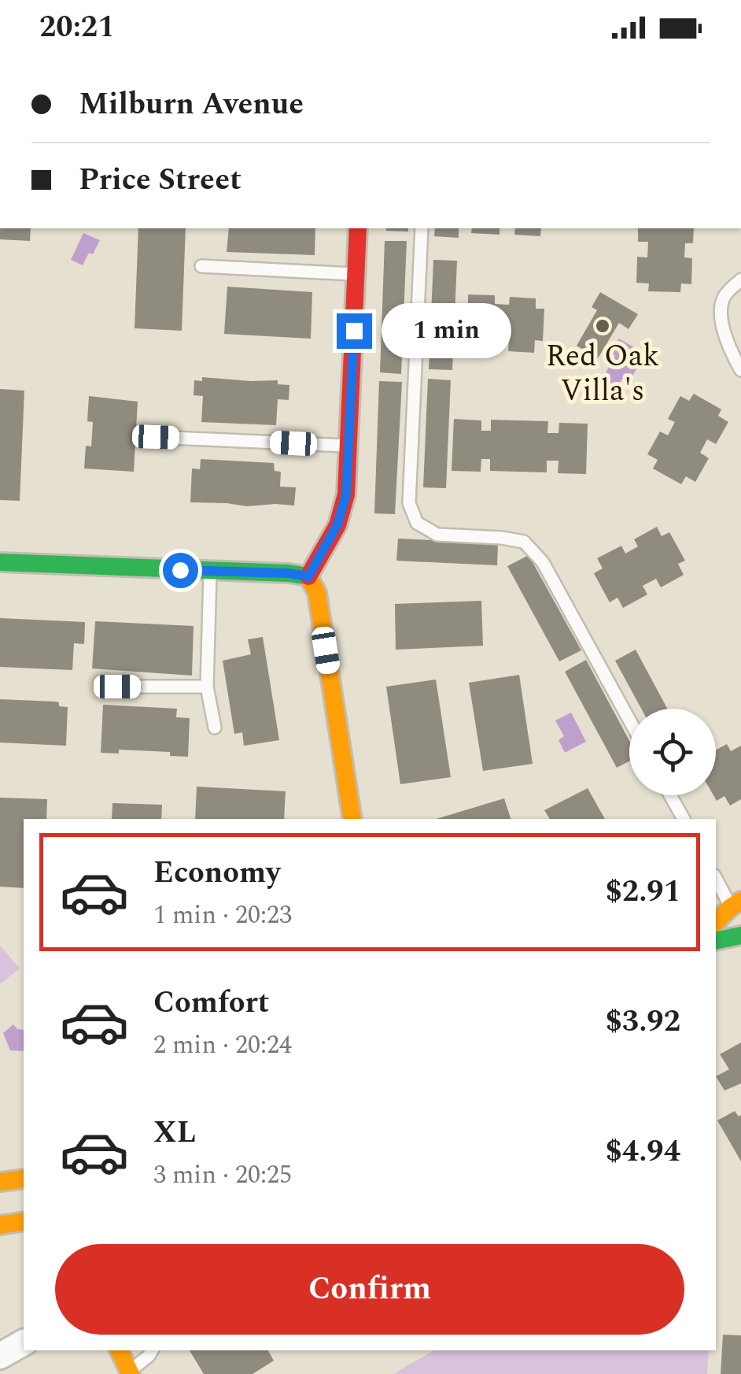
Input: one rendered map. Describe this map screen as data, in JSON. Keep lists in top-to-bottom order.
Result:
{
  "places": ["Red Oak Villa's"],
  "page": {
    "status": "20:21",
    "banner": ["Milburn Avenue", "Price Street"],
    "bubble": "1 min",
    "list": [
      {
        "name": "Economy",
        "note": "1 min · 20:23",
        "value": "$2.91"
      },
      {
        "name": "Comfort",
        "note": "2 min · 20:24",
        "value": "$3.92"
      },
      {
        "name": "XL",
        "note": "3 min · 20:25",
        "value": "$4.94"
      }
    ],
    "buttons": "Confirm"
  }
}
